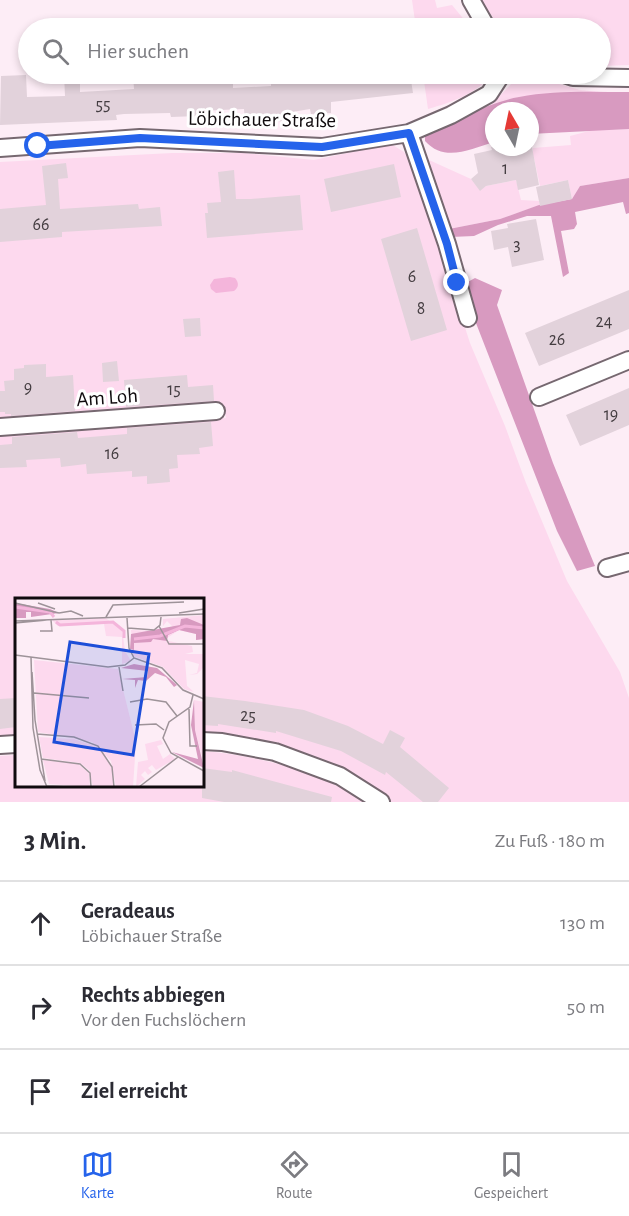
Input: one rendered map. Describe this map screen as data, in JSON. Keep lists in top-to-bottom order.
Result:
{
  "streets": {
    "street": ["Löbichauer Straße", "Am Loh"]
  },
  "house_numbers": [
    "55",
    "1",
    "66",
    "3",
    "6",
    "8",
    "24",
    "26",
    "9",
    "15",
    "19",
    "16",
    "25"
  ],
  "north": "top",
  "page": {
    "search": "Hier suchen",
    "heading": ["3 Min.", "Zu Fuß · 180 m"],
    "list": [
      ["Geradeaus", "Löbichauer Straße", "130 m"],
      ["Rechts abbiegen", "Vor den Fuchslöchern", "50 m"],
      "Ziel erreicht"
    ],
    "nav": ["Karte", "Route", "Gespeichert"]
  }
}
